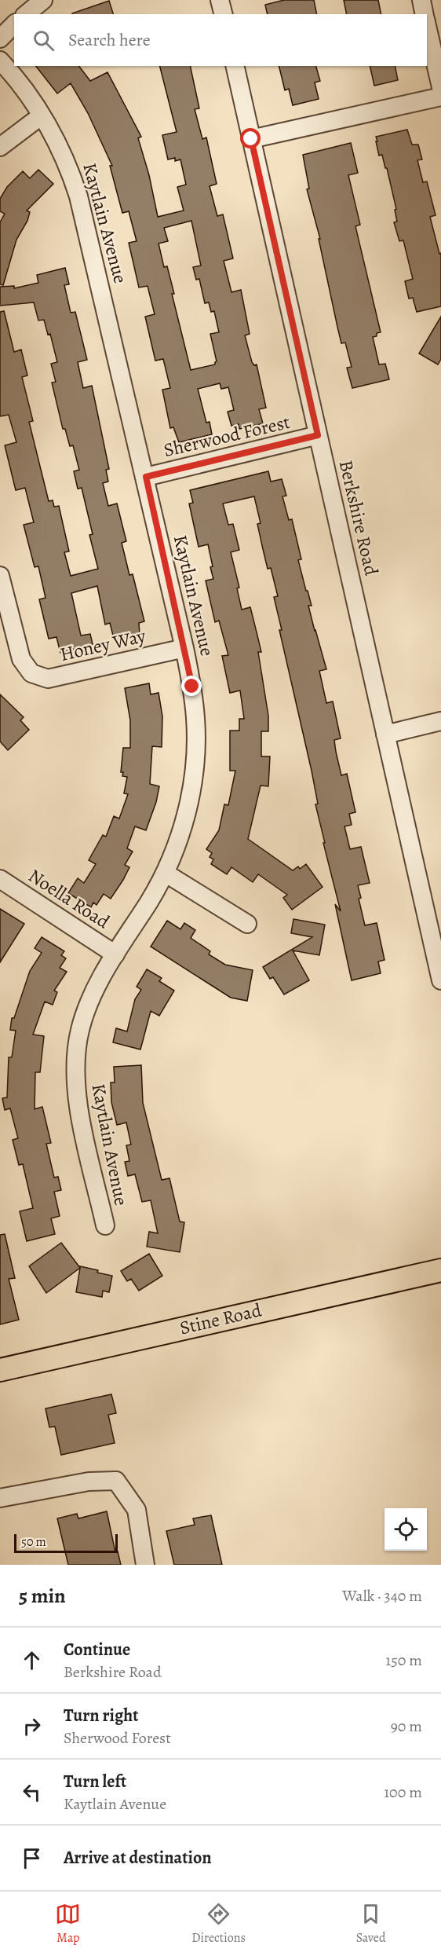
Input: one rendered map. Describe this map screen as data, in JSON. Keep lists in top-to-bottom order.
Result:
{
  "streets": {
    "main road": ["Stine Road"],
    "street": [
      "Kaytlain Avenue",
      "Sherwood Forest",
      "Berkshire Road",
      "Honey Way",
      "Noella Road"
    ]
  },
  "crossings": [
    ["Kaytlain Avenue", "Sherwood Forest"],
    ["Kaytlain Avenue", "Honey Way"],
    ["Kaytlain Avenue", "Noella Road"],
    ["Sherwood Forest", "Berkshire Road"]
  ],
  "scale_bar": "50 m",
  "page": {
    "search": "Search here",
    "scale": "50 m",
    "heading": ["5 min", "Walk · 340 m"],
    "list": [
      ["Continue", "Berkshire Road", "150 m"],
      ["Turn right", "Sherwood Forest", "90 m"],
      ["Turn left", "Kaytlain Avenue", "100 m"],
      "Arrive at destination"
    ],
    "nav": ["Map", "Directions", "Saved"]
  }
}
